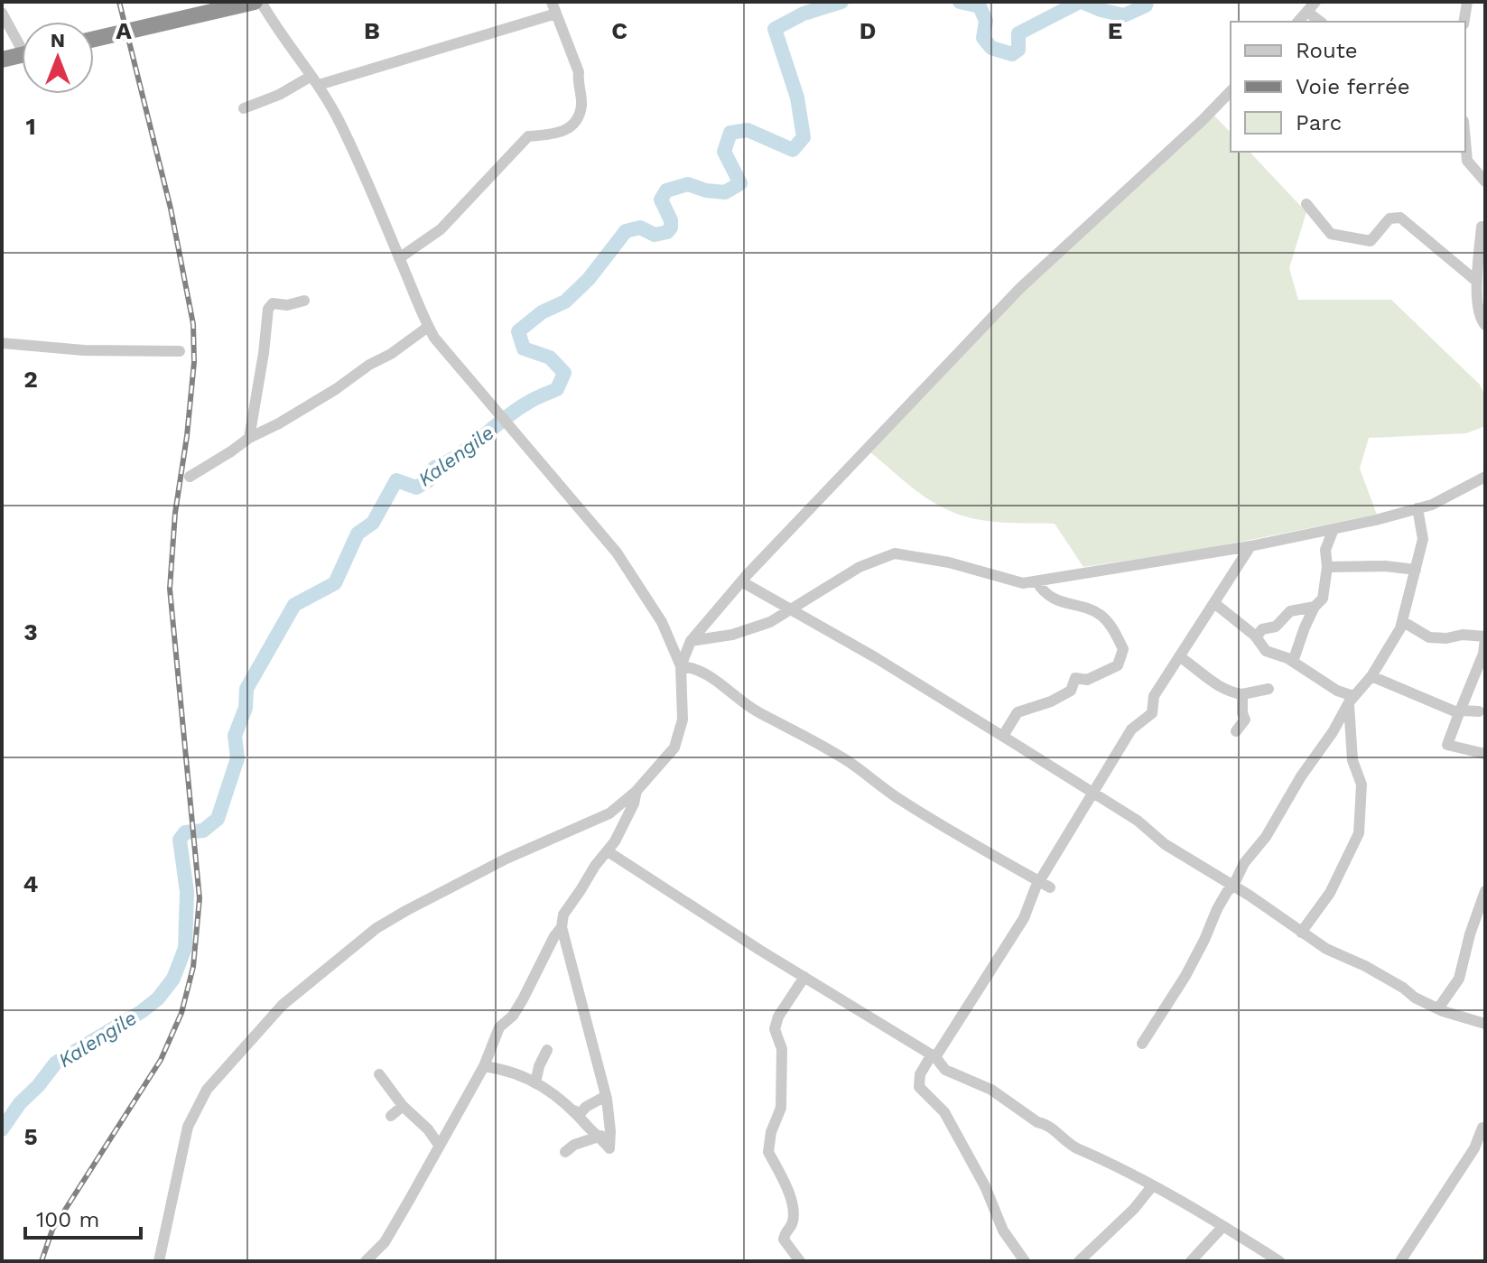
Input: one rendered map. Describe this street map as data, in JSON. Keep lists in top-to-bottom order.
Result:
{
  "water": ["Kalengile"],
  "legend": ["Route", "Voie ferrée", "Parc"],
  "scale_bar": "100 m",
  "north": "top",
  "grid": {
    "columns": [
      "A",
      "B",
      "C",
      "D",
      "E"
    ],
    "rows": [
      "1",
      "2",
      "3",
      "4",
      "5"
    ]
  }
}
